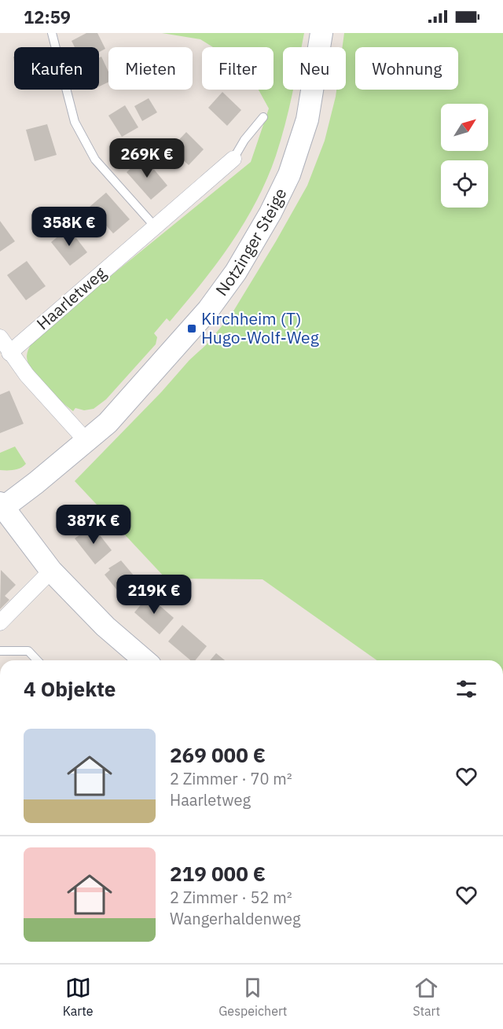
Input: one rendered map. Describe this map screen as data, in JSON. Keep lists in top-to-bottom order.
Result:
{
  "streets": {
    "main road": ["Notzinger Steige"],
    "street": ["Haarletweg"]
  },
  "places": {
    "transit": ["Kirchheim (T) Hugo-Wolf-Weg"]
  },
  "north": "top right",
  "page": {
    "status": "12:59",
    "chip": [
      "Kaufen",
      "Mieten",
      "Filter",
      "Neu",
      "Wohnung"
    ],
    "price": [
      "269K €",
      "358K €",
      "387K €",
      "219K €"
    ],
    "heading": "4 Objekte",
    "list": [
      {
        "name": "269 000 €",
        "note": "2 Zimmer · 70 m² · Haarletweg"
      },
      {
        "name": "219 000 €",
        "note": "2 Zimmer · 52 m² · Wangerhaldenweg"
      }
    ],
    "tabs": ["Karte", "Gespeichert", "Start"]
  }
}
